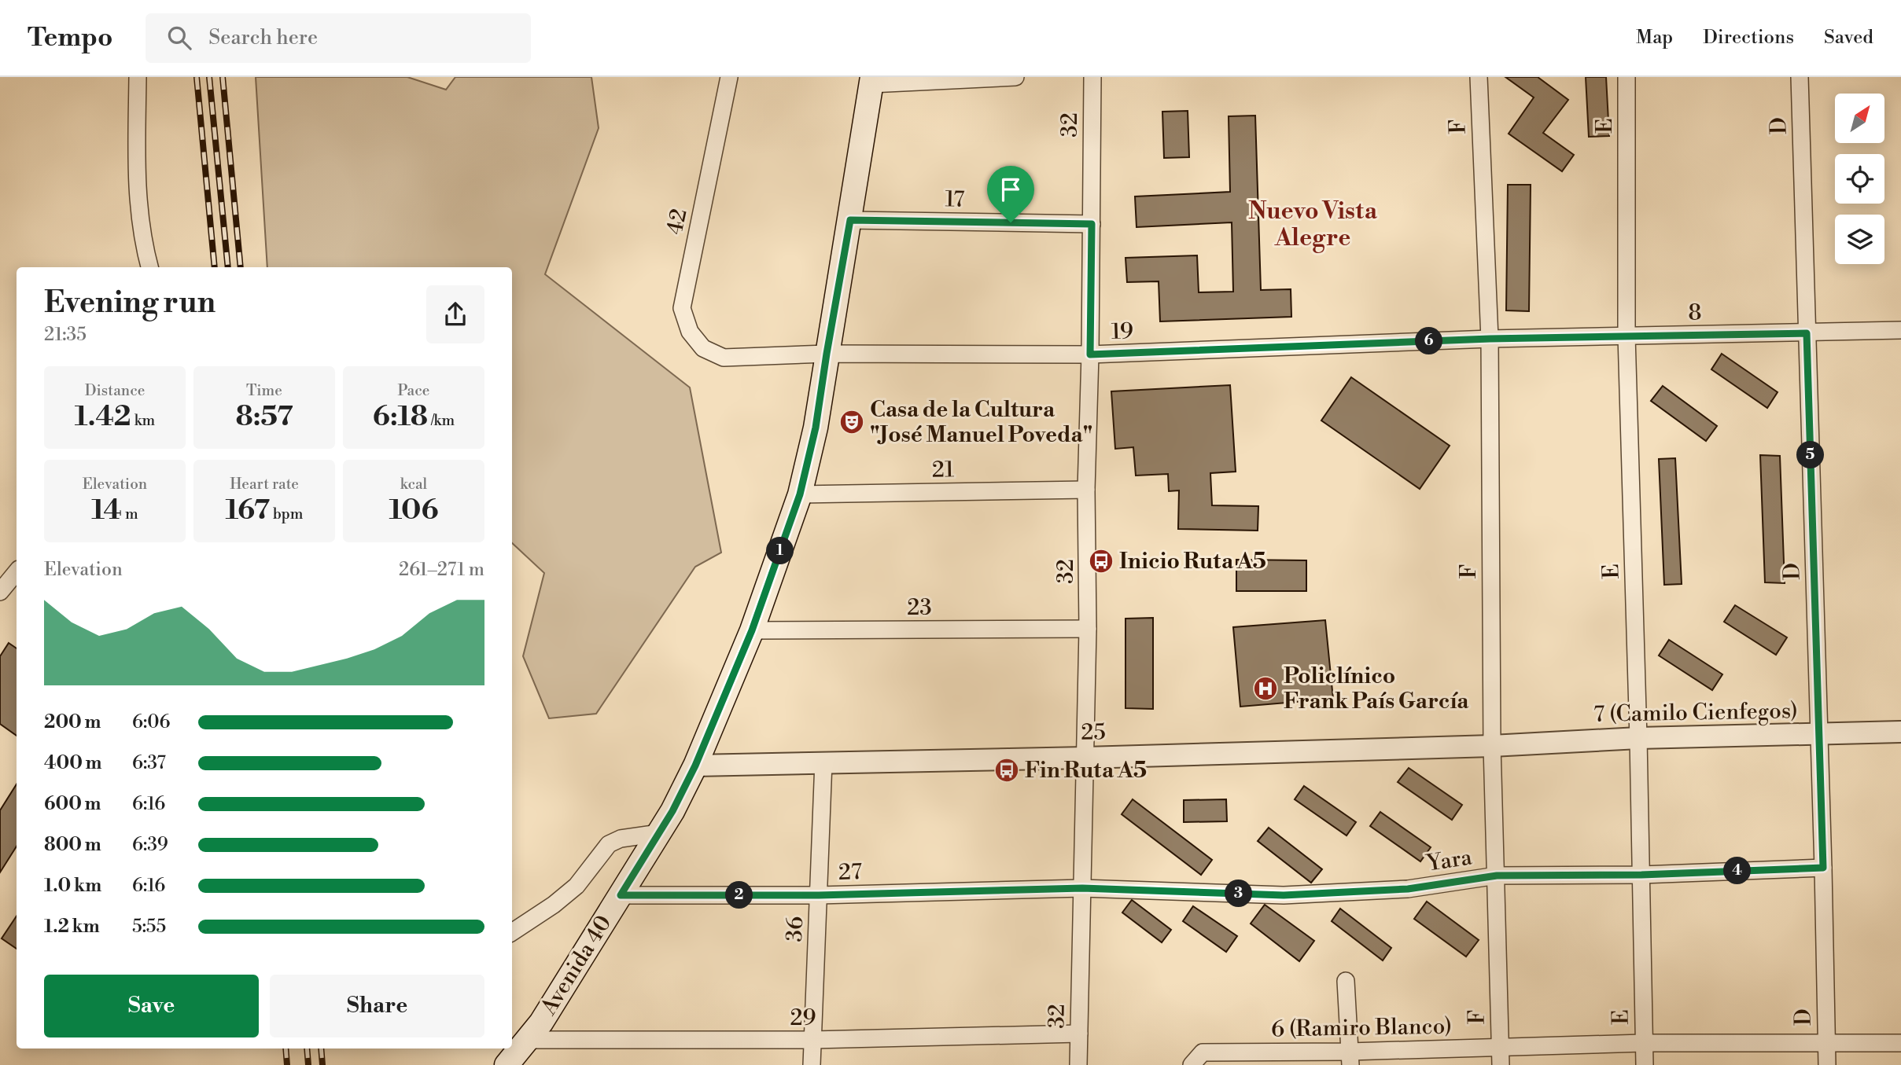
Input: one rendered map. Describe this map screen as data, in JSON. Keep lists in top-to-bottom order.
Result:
{
  "streets": {
    "main road": ["Avenida 40"],
    "street": [
      "32",
      "E",
      "D",
      "F",
      "17",
      "42",
      "8",
      "19",
      "21",
      "23",
      "7 (Camilo Cienfegos)",
      "25",
      "Yara",
      "27",
      "36",
      "29",
      "6 (Ramiro Blanco)"
    ]
  },
  "crossings": [
    ["32", "17"],
    ["32", "19"],
    ["32", "21"],
    ["32", "23"],
    ["32", "25"],
    ["32", "Yara"],
    ["32", "27"],
    ["32", "29"],
    ["E", "8"],
    ["E", "7 (Camilo Cienfegos)"],
    ["E", "Yara"],
    ["E", "6 (Ramiro Blanco)"],
    ["D", "8"],
    ["D", "7 (Camilo Cienfegos)"],
    ["D", "Yara"],
    ["D", "6 (Ramiro Blanco)"],
    ["F", "8"],
    ["F", "19"],
    ["F", "7 (Camilo Cienfegos)"],
    ["F", "25"],
    ["F", "Yara"],
    ["F", "6 (Ramiro Blanco)"],
    ["17", "Avenida 40"],
    ["42", "19"],
    ["8", "19"],
    ["19", "Avenida 40"],
    ["21", "Avenida 40"],
    ["23", "Avenida 40"],
    ["7 (Camilo Cienfegos)", "25"],
    ["25", "36"],
    ["25", "Avenida 40"],
    ["Yara", "27"],
    ["27", "36"],
    ["27", "Avenida 40"],
    ["36", "29"],
    ["Avenida 40", "29"]
  ],
  "districts": ["Nuevo Vista Alegre"],
  "places": {
    "theatre": ["Casa de la Cultura \"José Manuel Poveda\""],
    "bus stop": ["Inicio Ruta A5", "Fin Ruta A5"],
    "hospital": ["Policlínico Frank País García"]
  },
  "north": "top right",
  "page": {
    "header": "Tempo",
    "search": "Search here",
    "nav": ["Map", "Directions", "Saved"],
    "heading": ["Evening run", "21:35"],
    "pins": [
      "6",
      "5",
      "1",
      "4",
      "3",
      "2"
    ],
    "stats": [
      ["Distance", "1.42 km"],
      ["Time", "8:57"],
      ["Pace", "6:18 /km"],
      ["Elevation", "14 m"],
      ["Heart rate", "167 bpm"],
      ["kcal", "106"]
    ],
    "chart": ["Elevation", "261–271 m"],
    "list": [
      {
        "name": "200 m",
        "note": "6:06"
      },
      {
        "name": "400 m",
        "note": "6:37"
      },
      {
        "name": "600 m",
        "note": "6:16"
      },
      {
        "name": "800 m",
        "note": "6:39"
      },
      {
        "name": "1.0 km",
        "note": "6:16"
      },
      {
        "name": "1.2 km",
        "note": "5:55"
      }
    ],
    "buttons": ["Save", "Share"]
  }
}
